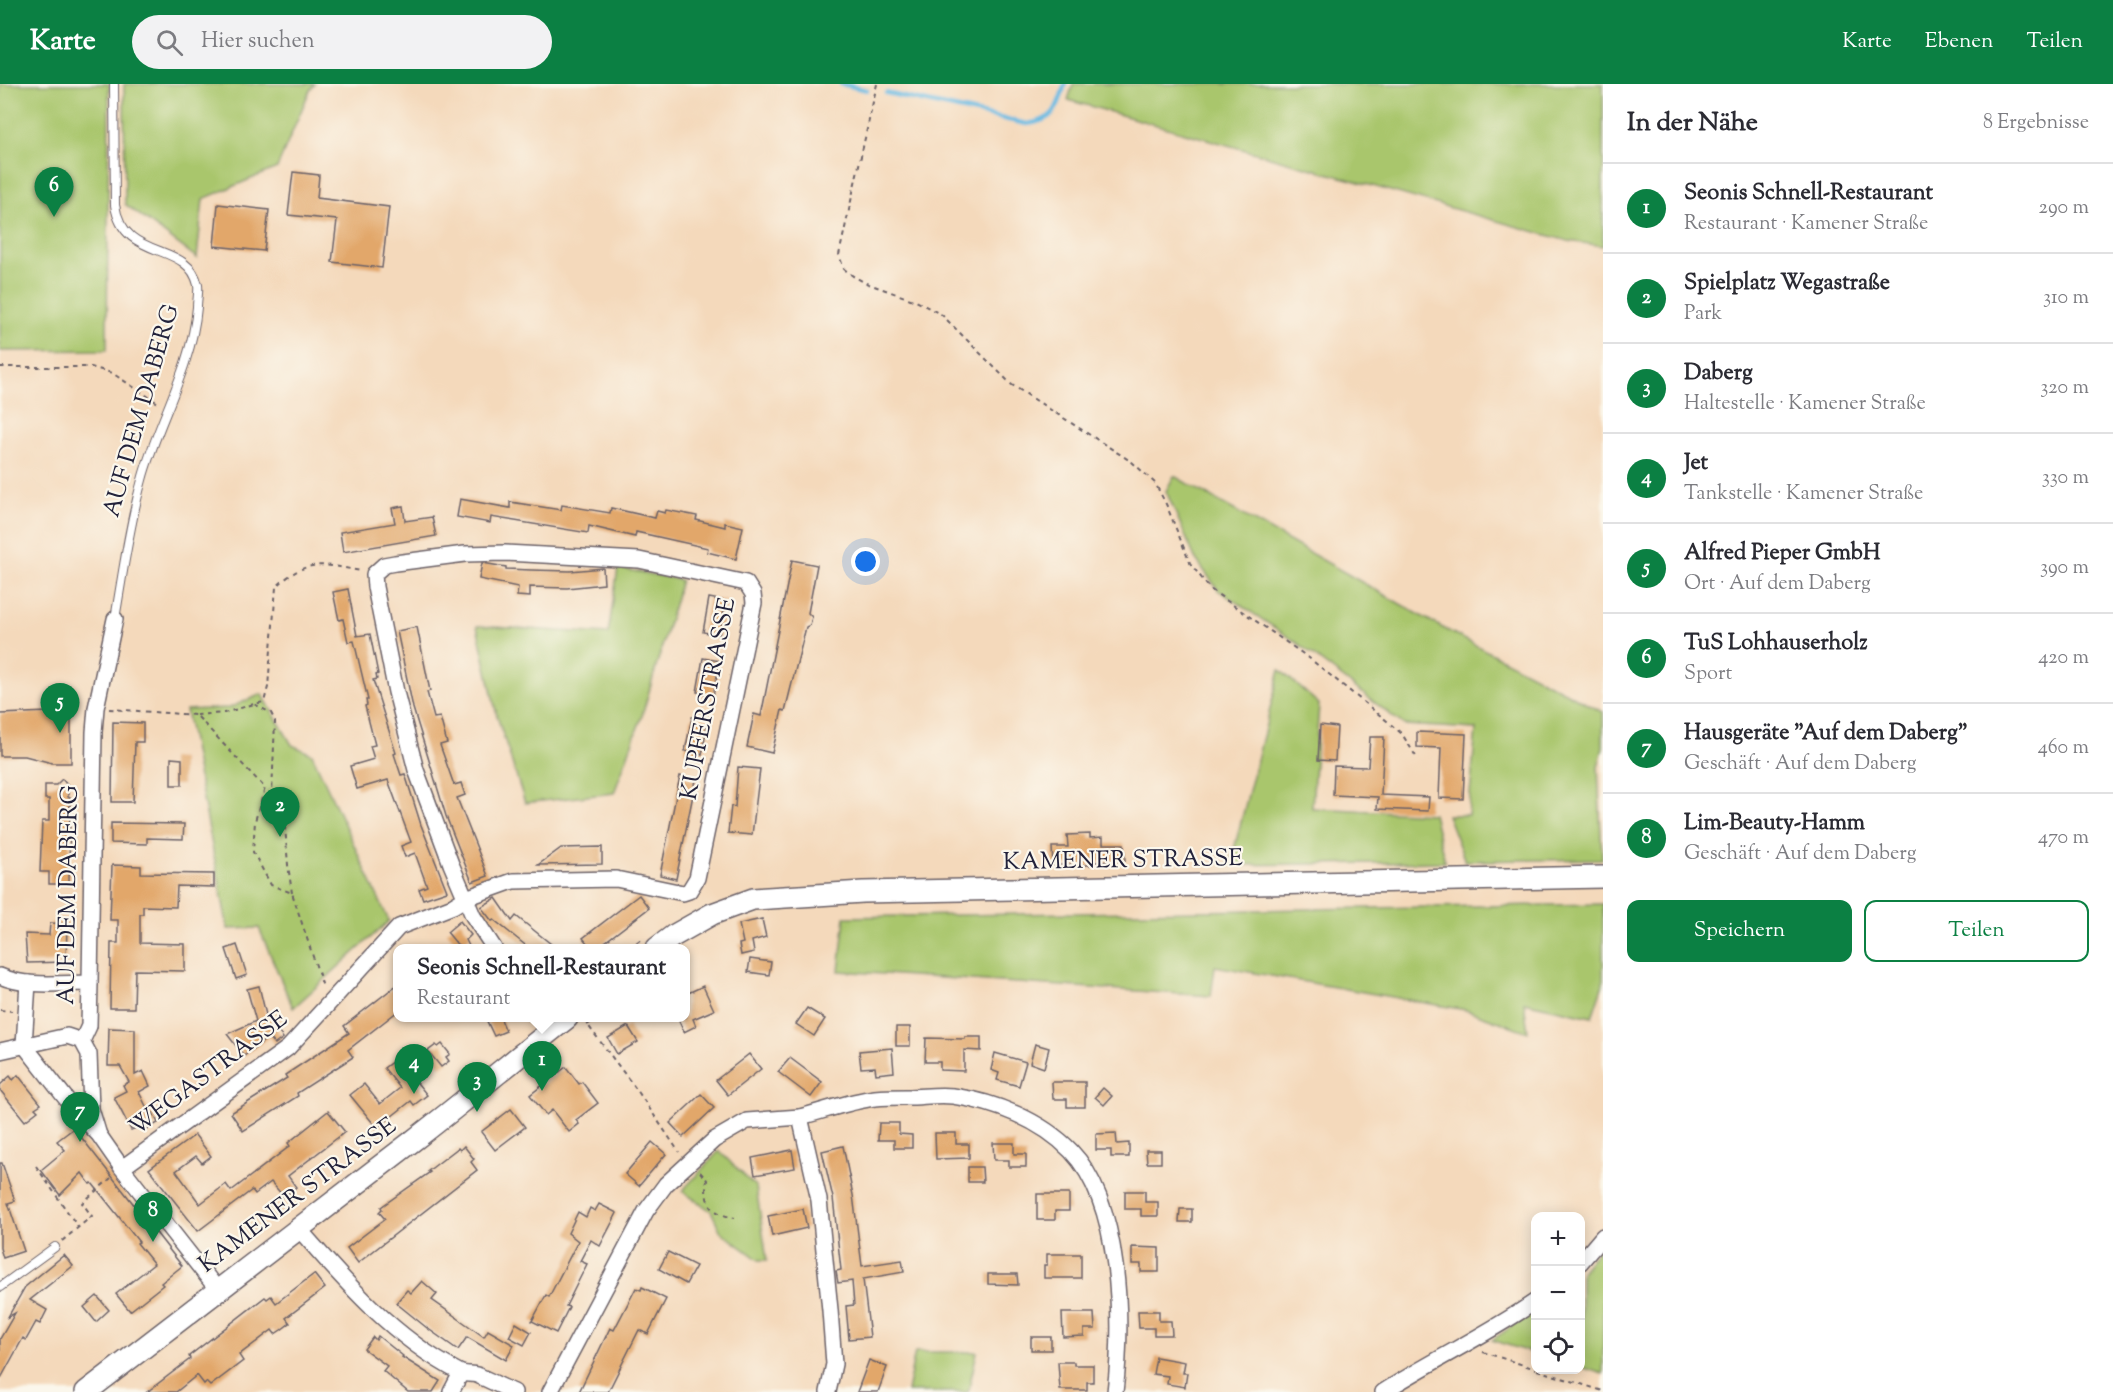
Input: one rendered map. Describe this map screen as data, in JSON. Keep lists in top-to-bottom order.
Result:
{
  "streets": {
    "main road": ["KAMENER STRASSE"],
    "street": ["AUF DEM DABERG", "KUPFERSTRASSE", "WEGASTRASSE"]
  },
  "crossings": [
    ["AUF DEM DABERG", "KAMENER STRASSE"],
    ["AUF DEM DABERG", "WEGASTRASSE"],
    ["KUPFERSTRASSE", "WEGASTRASSE"]
  ],
  "page": {
    "header": "Karte",
    "search": "Hier suchen",
    "nav": ["Karte", "Ebenen", "Teilen"],
    "heading": ["In der Nähe", "8 Ergebnisse"],
    "list": [
      {
        "mark": "1",
        "name": "Seonis Schnell-Restaurant",
        "note": "Restaurant · Kamener Straße",
        "value": "290 m"
      },
      {
        "mark": "2",
        "name": "Spielplatz Wegastraße",
        "note": "Park",
        "value": "310 m"
      },
      {
        "mark": "3",
        "name": "Daberg",
        "note": "Haltestelle · Kamener Straße",
        "value": "320 m"
      },
      {
        "mark": "4",
        "name": "Jet",
        "note": "Tankstelle · Kamener Straße",
        "value": "330 m"
      },
      {
        "mark": "5",
        "name": "Alfred Pieper GmbH",
        "note": "Ort · Auf dem Daberg",
        "value": "390 m"
      },
      {
        "mark": "6",
        "name": "TuS Lohhauserholz",
        "note": "Sport",
        "value": "420 m"
      },
      {
        "mark": "7",
        "name": "Hausgeräte \"Auf dem Daberg\"",
        "note": "Geschäft · Auf dem Daberg",
        "value": "460 m"
      },
      {
        "mark": "8",
        "name": "Lim-Beauty-Hamm",
        "note": "Geschäft · Auf dem Daberg",
        "value": "470 m"
      }
    ],
    "pins": [
      "6",
      "5",
      "2",
      "1",
      "4",
      "3",
      "7",
      "8"
    ],
    "buttons": ["Speichern", "Teilen"],
    "popup": ["Seonis Schnell-Restaurant", "Restaurant"],
    "map_buttons": ["+", "−"]
  }
}
